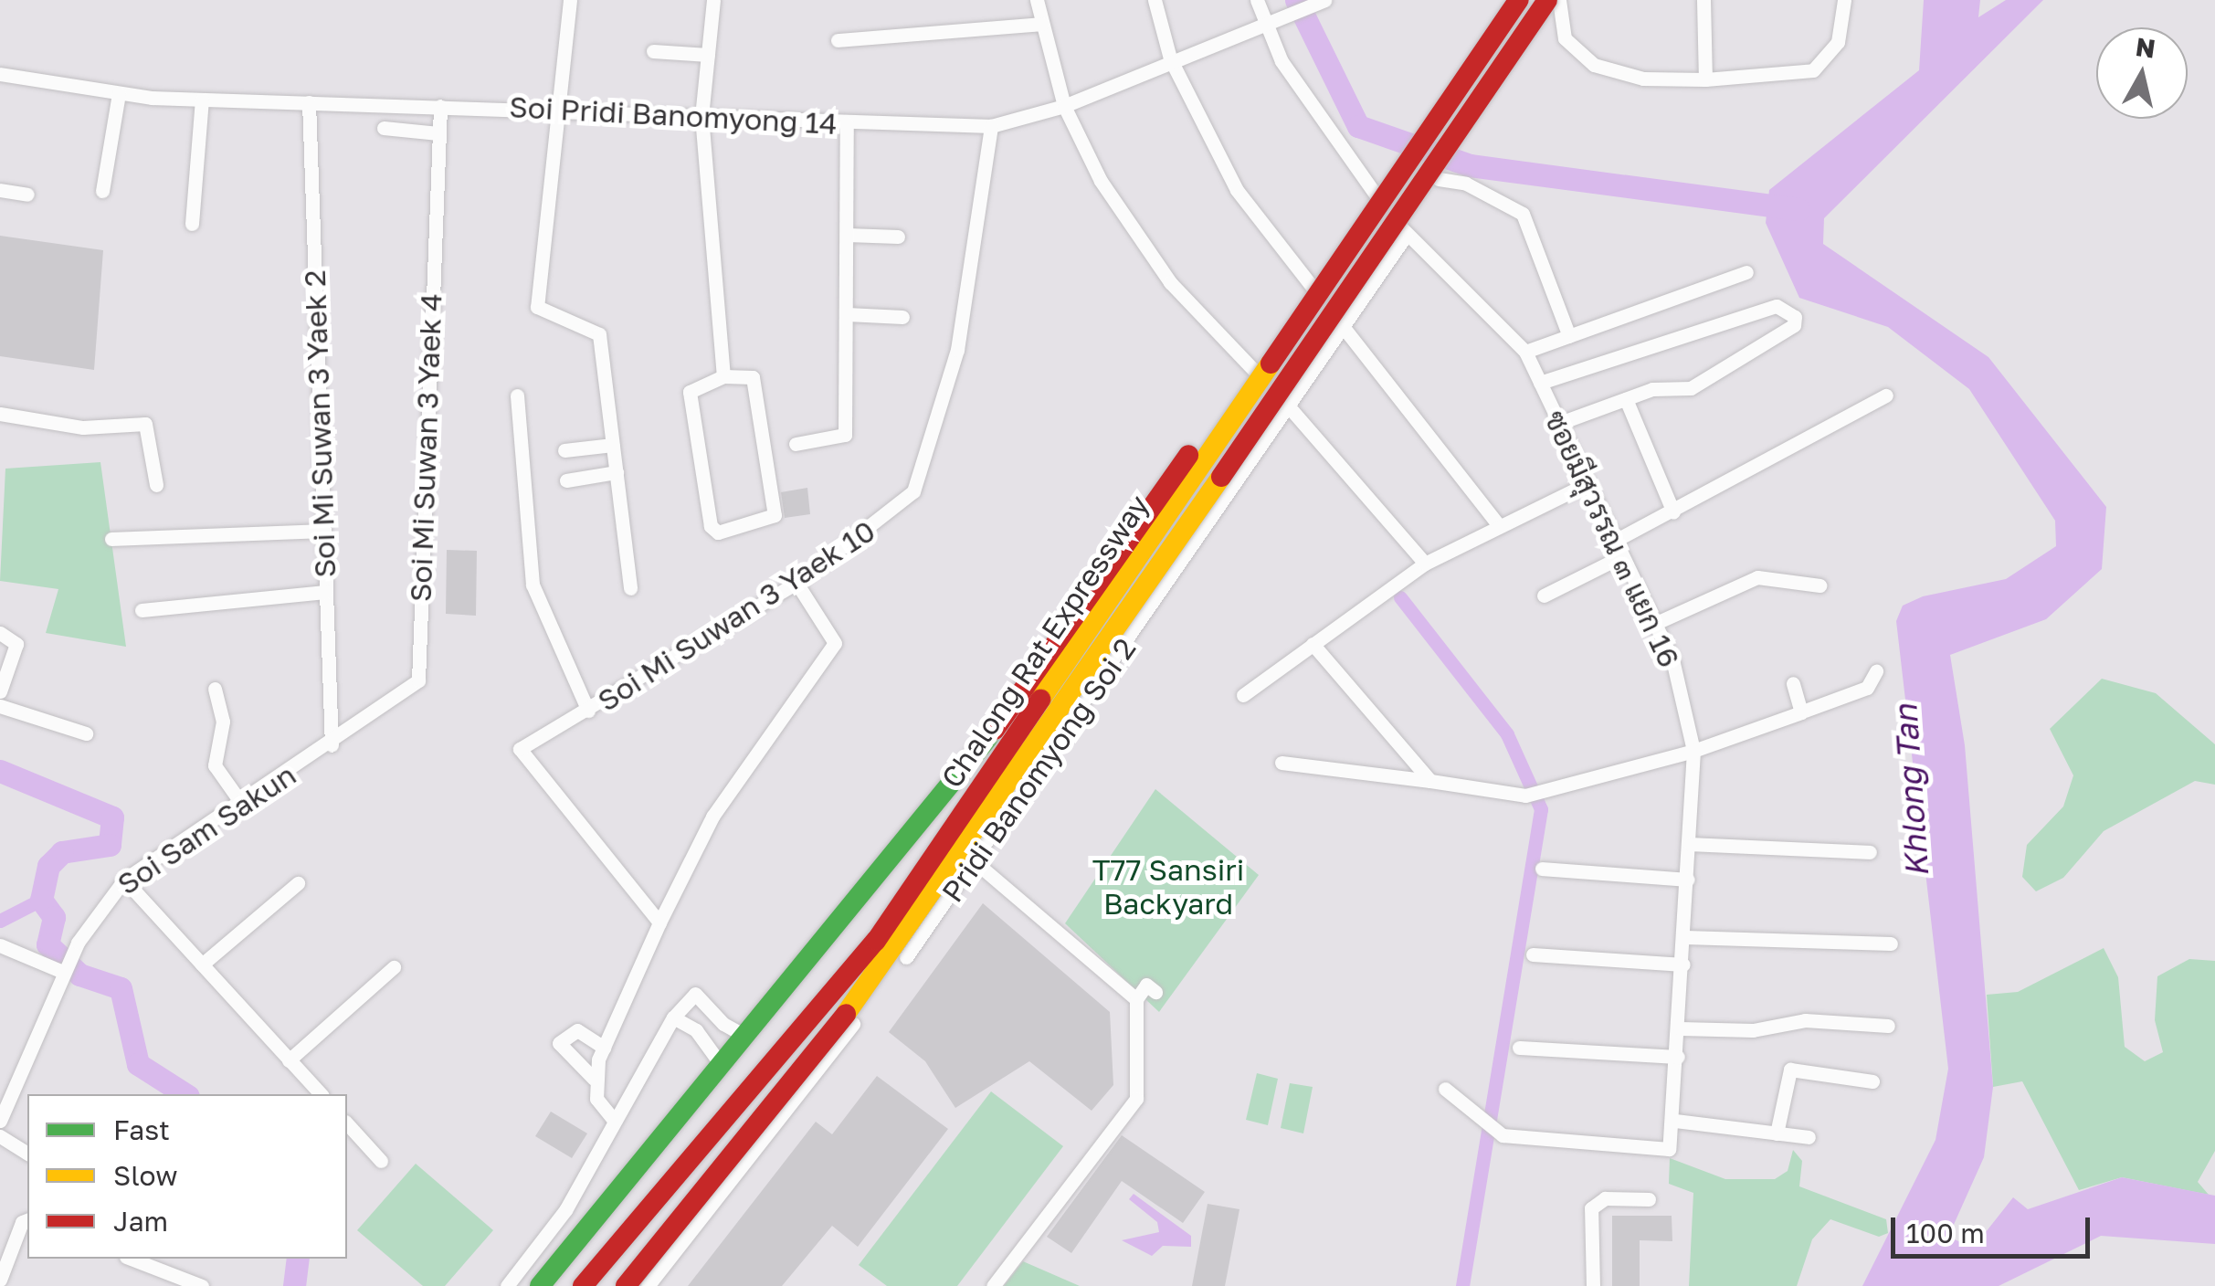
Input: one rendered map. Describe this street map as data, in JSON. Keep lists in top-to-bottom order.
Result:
{
  "streets": {
    "highway": ["Chalong Rat Expressway"],
    "street": [
      "Soi Pridi Banomyong 14",
      "Soi Mi Suwan 3 Yaek 2",
      "Soi Mi Suwan 3 Yaek 4",
      "ซอยมีสุวรรณ ๓ แยก 16",
      "Soi Mi Suwan 3 Yaek 10",
      "Pridi Banomyong Soi 2",
      "Soi Sam Sakun"
    ]
  },
  "crossings": [
    ["Soi Pridi Banomyong 14", "Soi Mi Suwan 3 Yaek 2"],
    ["Soi Pridi Banomyong 14", "Soi Mi Suwan 3 Yaek 4"],
    ["Soi Pridi Banomyong 14", "ซอยมีสุวรรณ ๓ แยก 16"],
    ["Soi Pridi Banomyong 14", "Soi Mi Suwan 3 Yaek 10"],
    ["Soi Mi Suwan 3 Yaek 2", "Soi Mi Suwan 3 Yaek 4"],
    ["Soi Mi Suwan 3 Yaek 2", "Soi Sam Sakun"],
    ["Soi Mi Suwan 3 Yaek 4", "Soi Sam Sakun"],
    ["ซอยมีสุวรรณ ๓ แยก 16", "Pridi Banomyong Soi 2"]
  ],
  "water": ["Khlong Tan"],
  "parks": ["T77 Sansiri Backyard"],
  "legend": ["Fast", "Slow", "Jam"],
  "scale_bar": "100 m",
  "north": "top"
}
